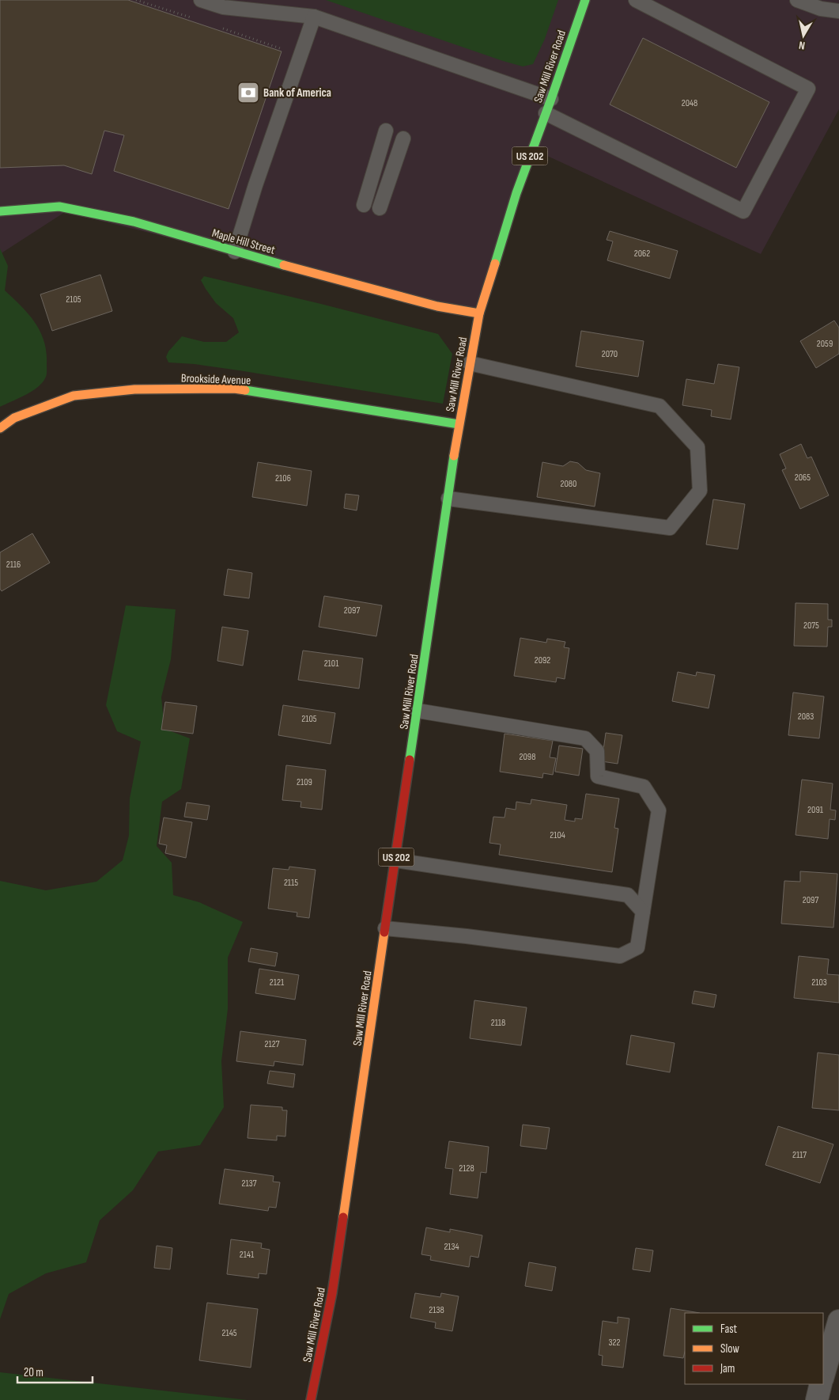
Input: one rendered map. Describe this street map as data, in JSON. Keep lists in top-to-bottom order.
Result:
{
  "streets": {
    "main road": [
      "Saw Mill River Road",
      "US 202",
      "Maple Hill Street",
      "Brookside Avenue"
    ]
  },
  "crossings": [
    ["Saw Mill River Road", "Maple Hill Street"],
    ["Saw Mill River Road", "Brookside Avenue"]
  ],
  "places": {
    "bank": ["Bank of America"]
  },
  "house_numbers": [
    "2048",
    "2062",
    "2105",
    "2059",
    "2070",
    "2065",
    "2106",
    "2080",
    "2116",
    "2097",
    "2075",
    "2092",
    "2101",
    "2083",
    "2105",
    "2098",
    "2109",
    "2091",
    "2104",
    "2115",
    "2097",
    "2121",
    "2103",
    "2118",
    "2127",
    "2117",
    "2128",
    "2137",
    "2134",
    "2141",
    "2138",
    "2145",
    "322"
  ],
  "legend": ["Fast", "Slow", "Jam"],
  "scale_bar": "20 m",
  "north": "bottom"
}
